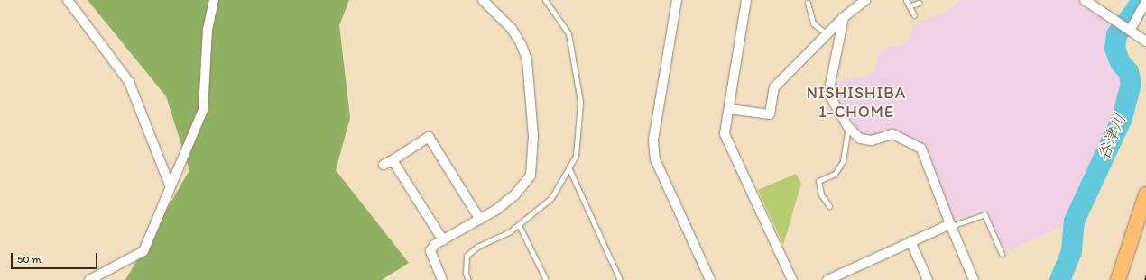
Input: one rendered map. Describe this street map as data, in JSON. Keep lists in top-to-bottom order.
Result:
{
  "districts": ["NISHISHIBA 1-CHOME"],
  "water": ["谷津川"],
  "scale_bar": "50 m"
}
